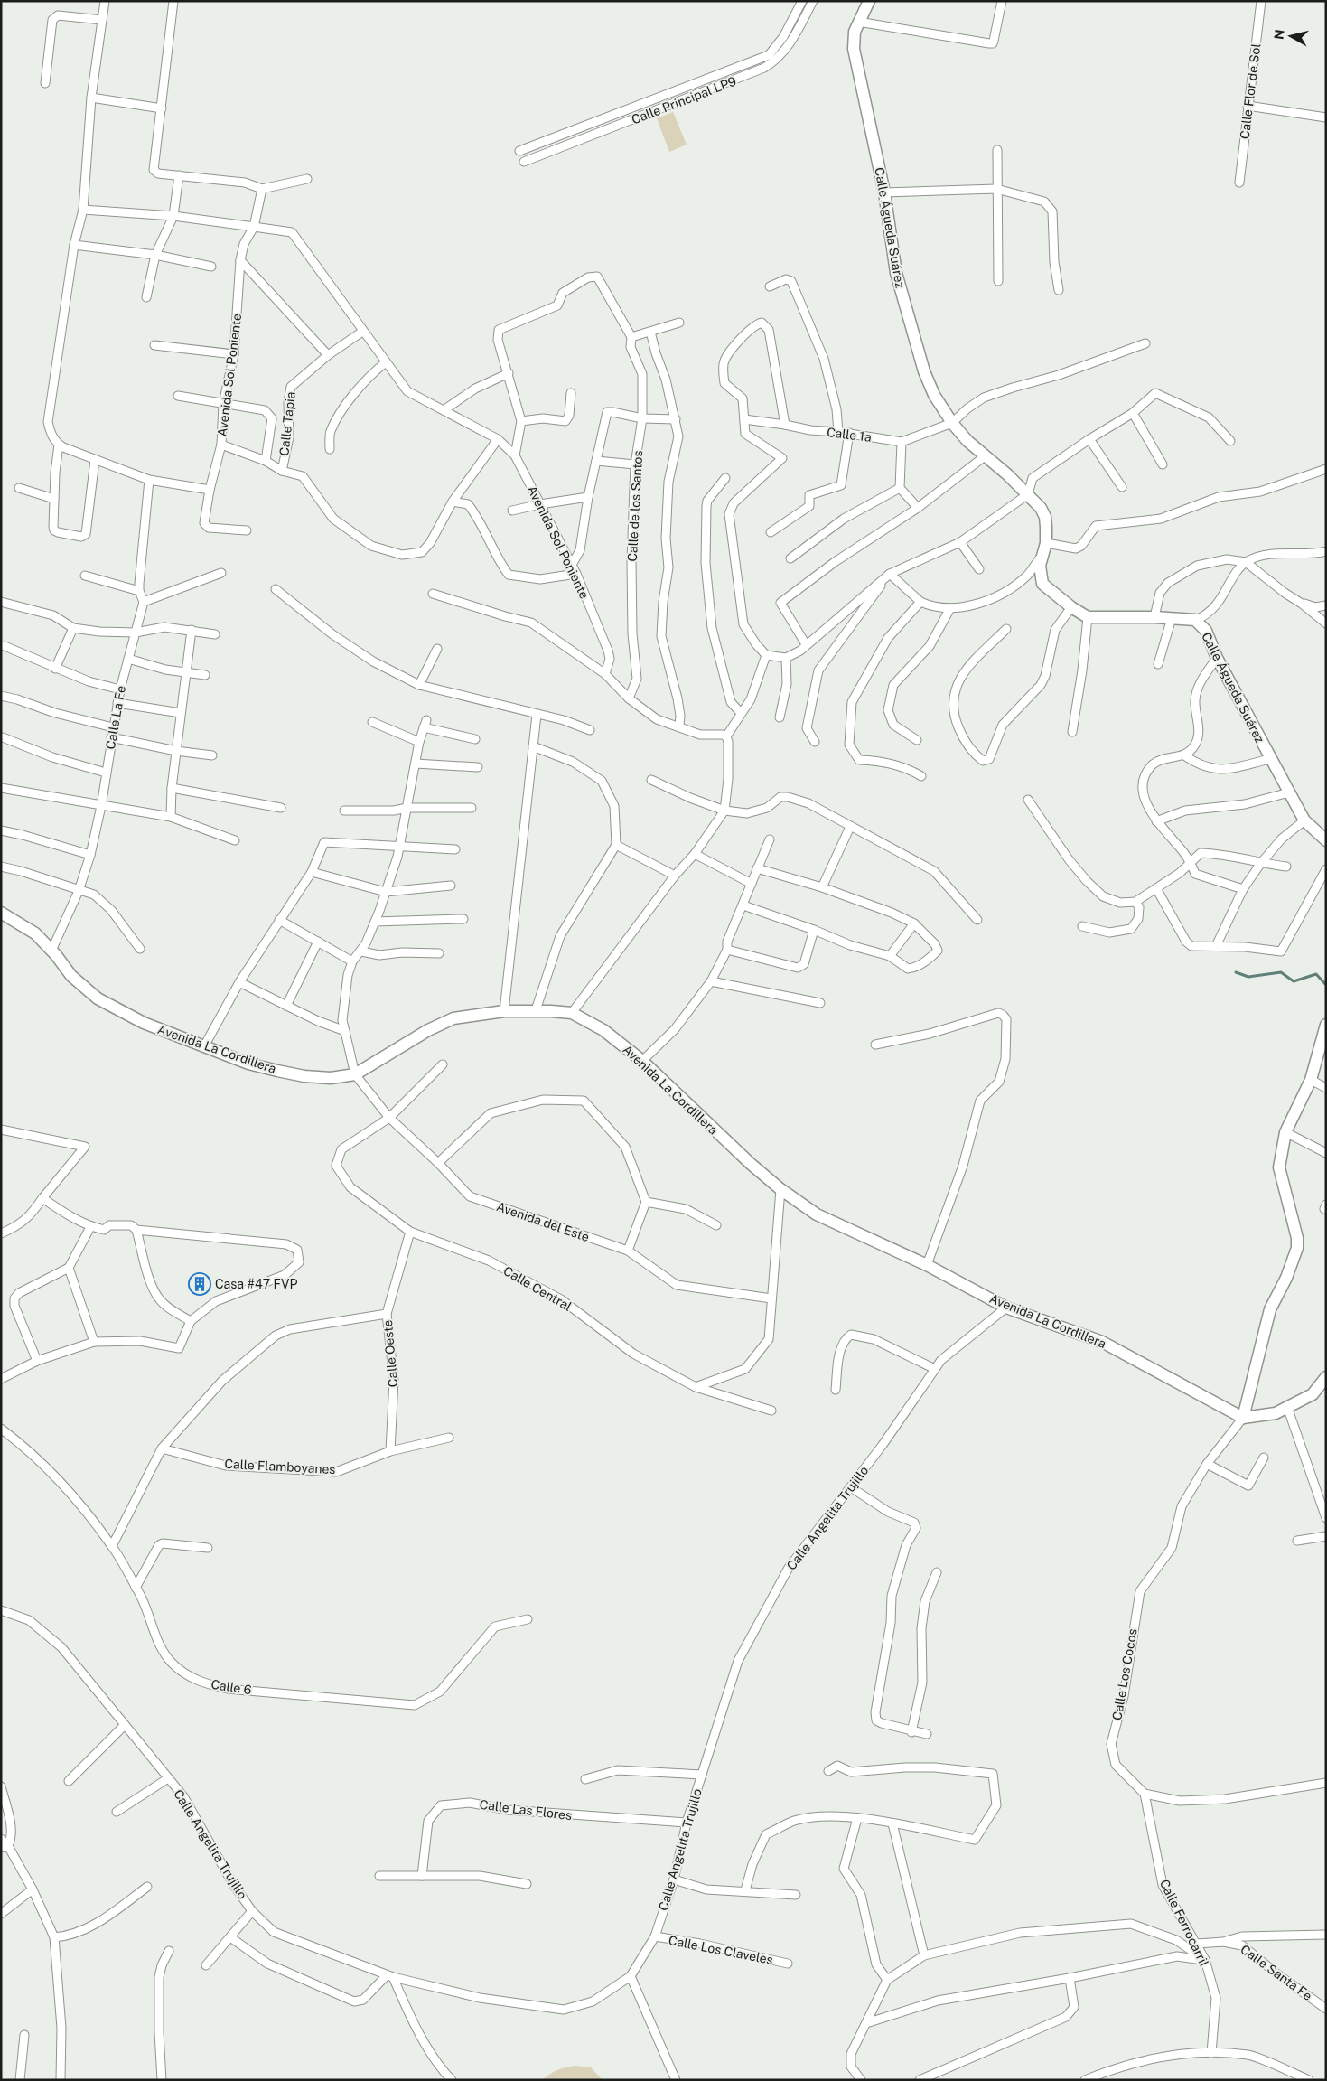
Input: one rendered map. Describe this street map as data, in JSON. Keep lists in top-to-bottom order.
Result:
{
  "streets": {
    "main road": ["Calle Águeda Suárez", "Avenida La Cordillera"],
    "street": [
      "Calle Flor de Sol",
      "Calle Principal LP9",
      "Avenida Sol Poniente",
      "Calle Tapia",
      "Calle 1a",
      "Calle de los Santos",
      "Calle La Fe",
      "Avenida del Este",
      "Calle Central",
      "Calle Oeste",
      "Calle Flamboyanes",
      "Calle Angelita Trujillo",
      "Calle Los Cocos",
      "Calle 6",
      "Calle Las Flores",
      "Calle Ferrocarril",
      "Calle Los Claveles",
      "Calle Santa Fe"
    ]
  },
  "crossings": [
    ["Avenida Sol Poniente", "Calle Tapia"],
    ["Calle La Fe", "Avenida La Cordillera"],
    ["Avenida La Cordillera", "Avenida del Este"],
    ["Avenida La Cordillera", "Calle Angelita Trujillo"],
    ["Avenida La Cordillera", "Calle Los Cocos"],
    ["Avenida del Este", "Calle Central"],
    ["Calle Central", "Calle Oeste"],
    ["Calle Oeste", "Calle Flamboyanes"],
    ["Calle Angelita Trujillo", "Calle Las Flores"],
    ["Calle Angelita Trujillo", "Calle Los Claveles"],
    ["Calle Los Cocos", "Calle Ferrocarril"],
    ["Calle Ferrocarril", "Calle Santa Fe"]
  ],
  "places": {
    "building": ["Casa #47 FVP"]
  },
  "north": "left"
}
